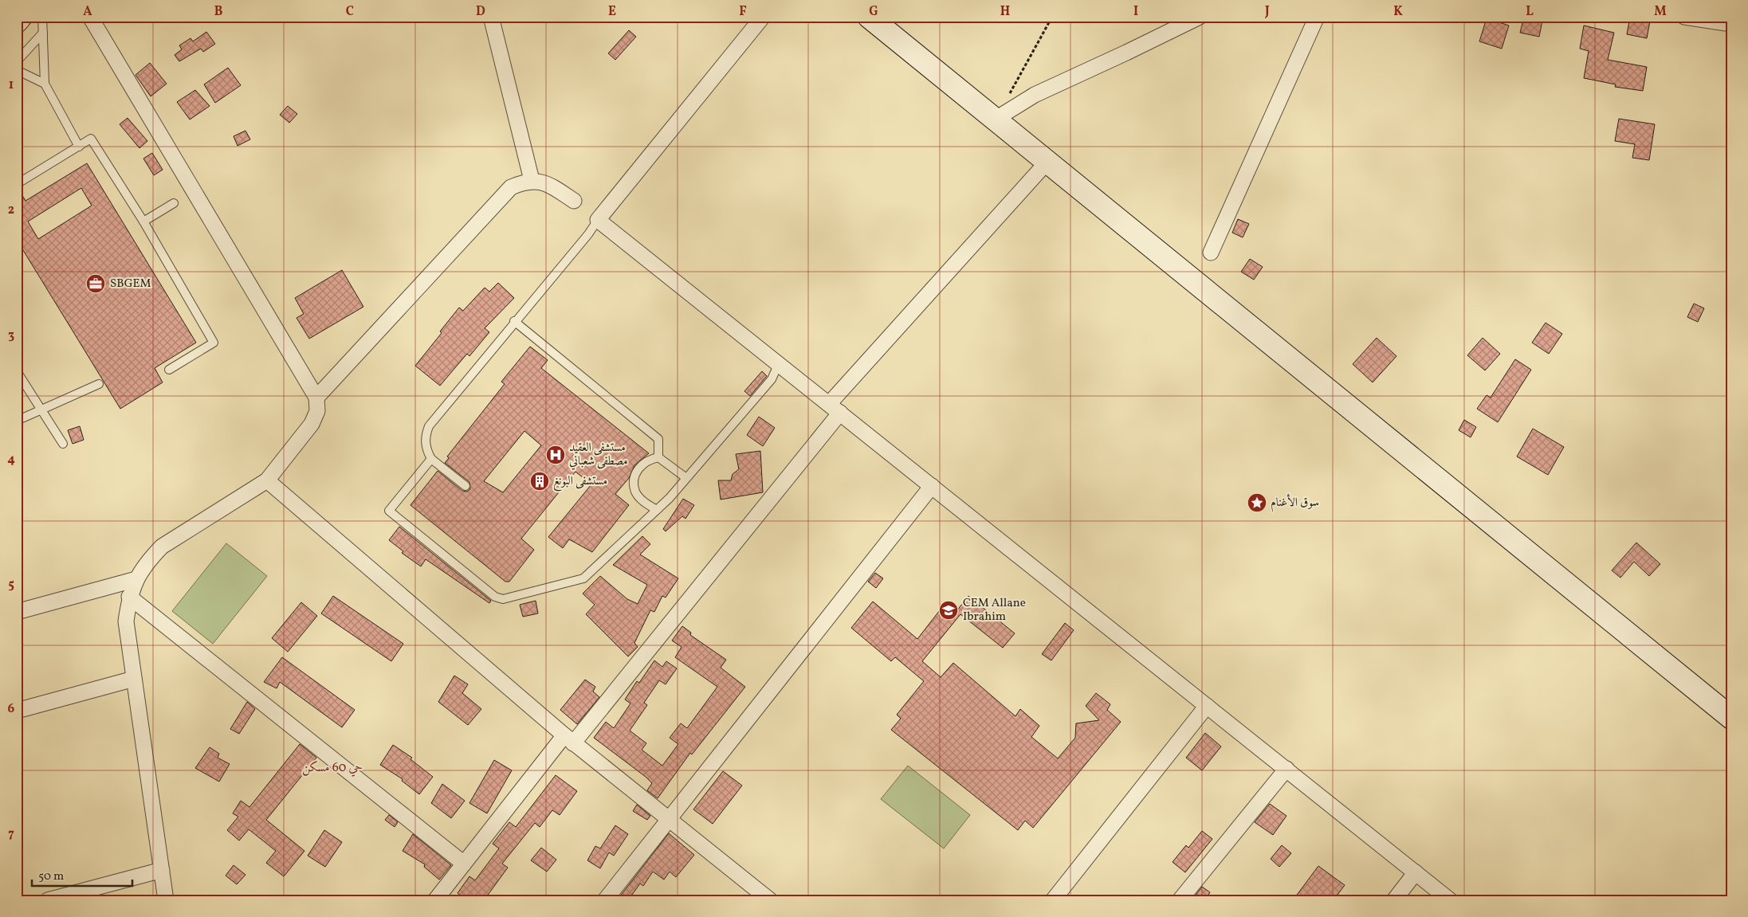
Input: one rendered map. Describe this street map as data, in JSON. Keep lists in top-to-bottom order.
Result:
{
  "districts": ["حي 60 مسكن"],
  "places": {
    "office": ["SBGEM"],
    "hospital": ["مستشفى العقيد مصطفى شعباني"],
    "building": ["مستشفى البونغ"],
    "place": ["سوق الأغنام"],
    "school or university": ["CEM Allane Ibrahim"]
  },
  "scale_bar": "50 m",
  "grid": {
    "columns": [
      "A",
      "B",
      "C",
      "D",
      "E",
      "F",
      "G",
      "H",
      "I",
      "J",
      "K",
      "L",
      "M"
    ],
    "rows": [
      "1",
      "2",
      "3",
      "4",
      "5",
      "6",
      "7"
    ]
  }
}
